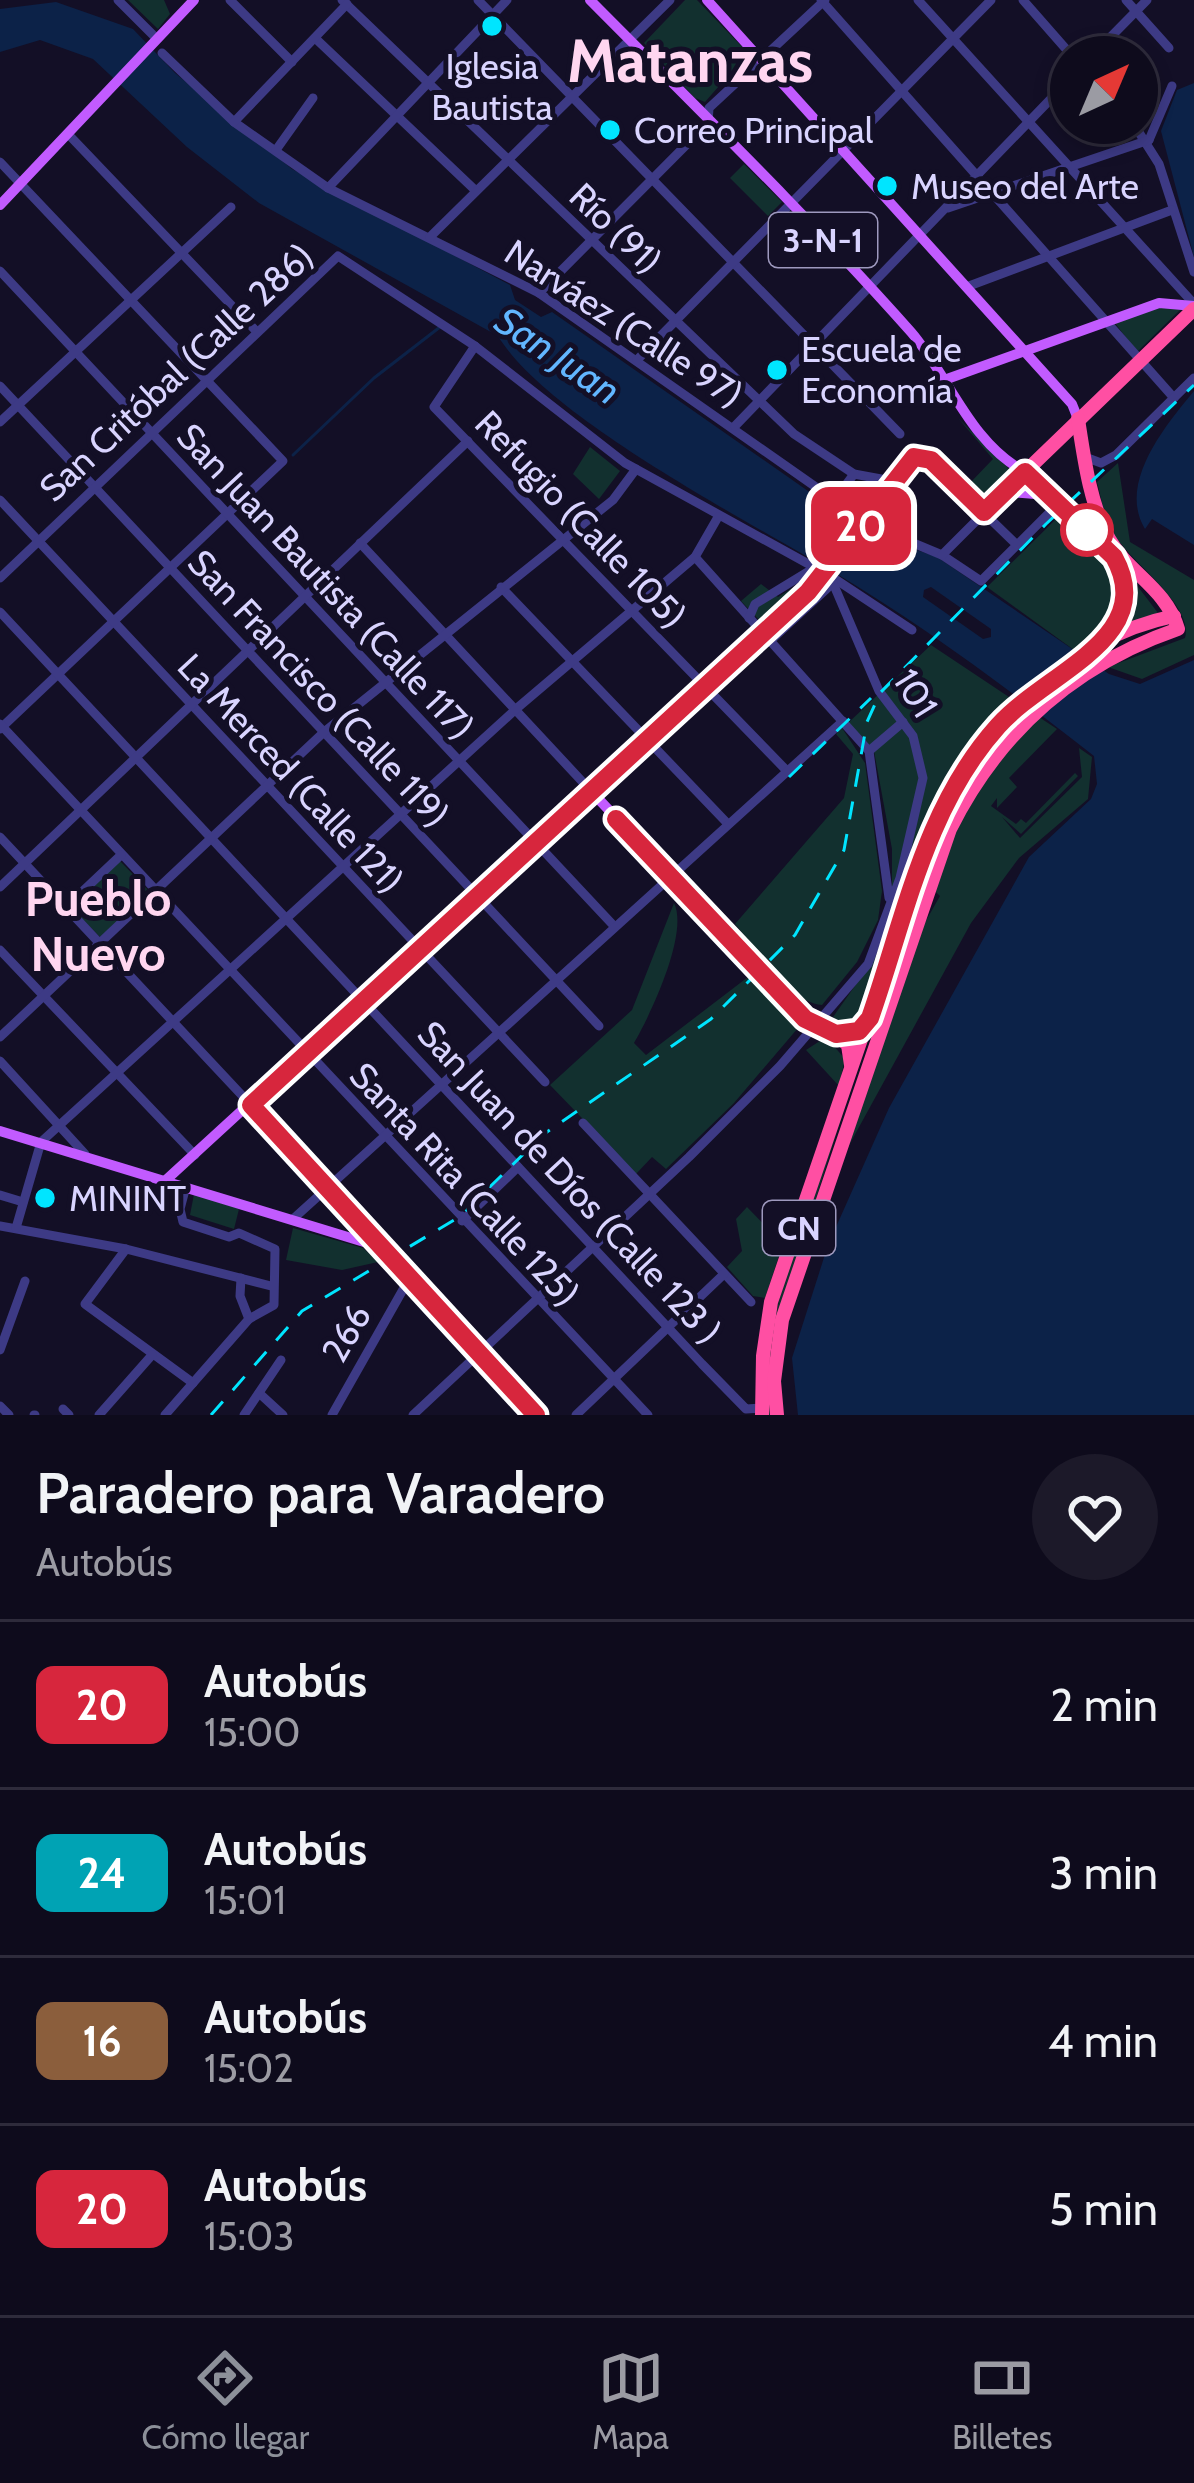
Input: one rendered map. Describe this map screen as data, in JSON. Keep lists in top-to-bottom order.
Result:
{
  "streets": {
    "highway": ["CN"],
    "main road": ["3-N-1"],
    "street": [
      "Río (91)",
      "Narváez (Calle 97)",
      "San Critóbal (Calle 286)",
      "Refugio (Calle 105)",
      "San Juan Bautista (Calle 117)",
      "San Francisco (Calle 119)",
      "101",
      "La Merced (Calle 121)",
      "San Juan de Díos (Calle 123 )",
      "Santa Rita (Calle 125)",
      "266"
    ]
  },
  "crossings": [
    ["San Critóbal (Calle 286)", "Refugio (Calle 105)"],
    ["San Critóbal (Calle 286)", "San Juan Bautista (Calle 117)"],
    ["San Critóbal (Calle 286)", "San Francisco (Calle 119)"],
    ["San Critóbal (Calle 286)", "La Merced (Calle 121)"],
    ["101", "San Juan de Díos (Calle 123 )"],
    ["101", "Santa Rita (Calle 125)"],
    ["San Juan de Díos (Calle 123 )", "CN"]
  ],
  "districts": ["Matanzas", "Pueblo Nuevo"],
  "water": ["San Juan"],
  "places": [
    "Iglesia Bautista",
    "Correo Principal",
    "Museo del Arte",
    "Escuela de Economía",
    "MININT"
  ],
  "lines": ["bus line 20"],
  "north": "top right",
  "page": {
    "on_map": "20",
    "heading": ["Paradero para Varadero", "Autobús"],
    "list": [
      {
        "mark": "20",
        "name": "Autobús",
        "note": "15:00",
        "value": "2 min"
      },
      {
        "mark": "24",
        "name": "Autobús",
        "note": "15:01",
        "value": "3 min"
      },
      {
        "mark": "16",
        "name": "Autobús",
        "note": "15:02",
        "value": "4 min"
      },
      {
        "mark": "20",
        "name": "Autobús",
        "note": "15:03",
        "value": "5 min"
      }
    ],
    "tabs": ["Cómo llegar", "Mapa", "Billetes"]
  }
}
